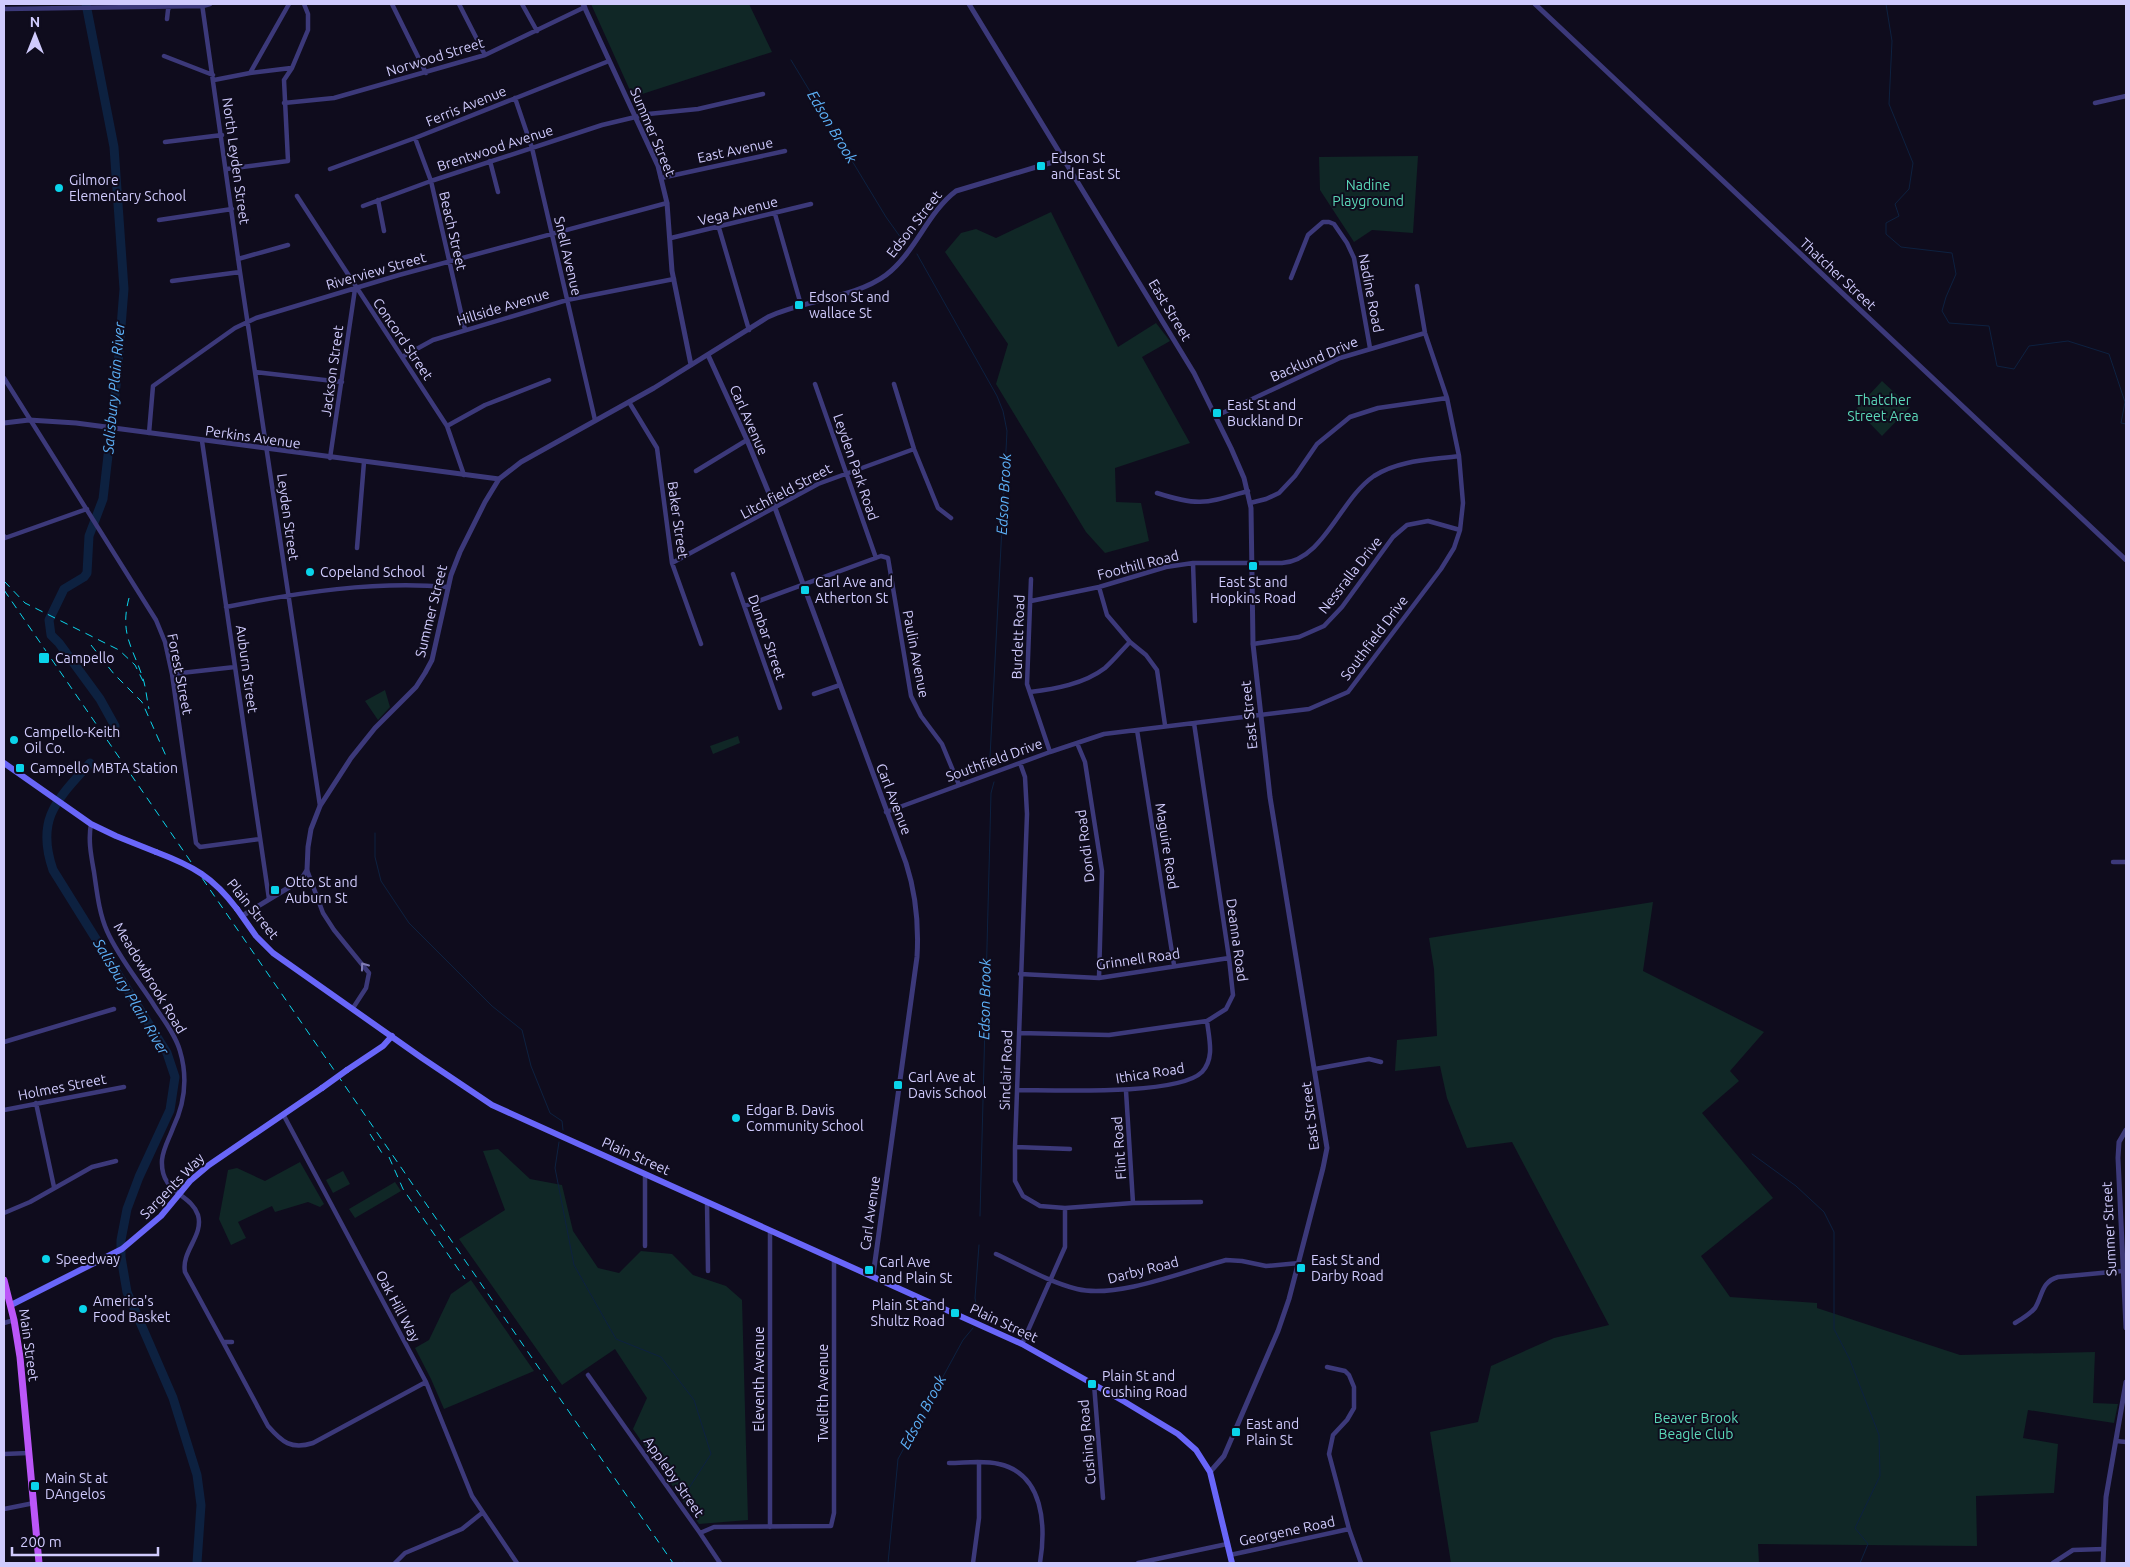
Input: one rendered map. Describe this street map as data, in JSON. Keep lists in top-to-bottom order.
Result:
{
  "streets": {
    "main road": ["Plain Street", "Sargents Way", "Main Street"],
    "street": [
      "Norwood Street",
      "Ferris Avenue",
      "Summer Street",
      "Brentwood Avenue",
      "East Avenue",
      "North Leyden Street",
      "Vega Avenue",
      "Edson Street",
      "Beach Street",
      "Snell Avenue",
      "Riverview Street",
      "Thatcher Street",
      "Nadine Road",
      "Hillside Avenue",
      "East Street",
      "Concord Street",
      "Backlund Drive",
      "Jackson Street",
      "Carl Avenue",
      "Perkins Avenue",
      "Leyden Park Road",
      "Litchfield Street",
      "Leyden Street",
      "Baker Street",
      "Foothill Road",
      "Nessralla Drive",
      "Dunbar Street",
      "Burdett Road",
      "Southfield Drive",
      "Paulin Avenue",
      "Auburn Street",
      "Forest Street",
      "Dondi Road",
      "Maguire Road",
      "Deanna Road",
      "Grinnell Road",
      "Meadowbrook Road",
      "Sinclair Road",
      "Ithica Road",
      "Holmes Street",
      "Flint Road",
      "Darby Road",
      "Oak Hill Way",
      "Eleventh Avenue",
      "Twelfth Avenue",
      "Cushing Road",
      "Appleby Street",
      "Georgene Road"
    ]
  },
  "crossings": [
    ["Norwood Street", "Summer Street"],
    ["Ferris Avenue", "Summer Street"],
    ["Ferris Avenue", "Beach Street"],
    ["Ferris Avenue", "Snell Avenue"],
    ["Summer Street", "Brentwood Avenue"],
    ["Summer Street", "East Avenue"],
    ["Summer Street", "Vega Avenue"],
    ["Summer Street", "Edson Street"],
    ["Summer Street", "Snell Avenue"],
    ["Summer Street", "Riverview Street"],
    ["Summer Street", "Hillside Avenue"],
    ["Summer Street", "Carl Avenue"],
    ["Summer Street", "Perkins Avenue"],
    ["Summer Street", "Leyden Street"],
    ["Summer Street", "Baker Street"],
    ["Summer Street", "Plain Street"],
    ["Brentwood Avenue", "Beach Street"],
    ["Brentwood Avenue", "Snell Avenue"],
    ["North Leyden Street", "Riverview Street"],
    ["North Leyden Street", "Leyden Street"],
    ["Edson Street", "East Street"],
    ["Edson Street", "Carl Avenue"],
    ["Beach Street", "Riverview Street"],
    ["Beach Street", "Hillside Avenue"],
    ["Snell Avenue", "Riverview Street"],
    ["Snell Avenue", "Hillside Avenue"],
    ["Riverview Street", "Concord Street"],
    ["Riverview Street", "Jackson Street"],
    ["Riverview Street", "Perkins Avenue"],
    ["Riverview Street", "Leyden Street"],
    ["Nadine Road", "Backlund Drive"],
    ["Hillside Avenue", "Concord Street"],
    ["East Street", "Backlund Drive"],
    ["East Street", "Foothill Road"],
    ["East Street", "Nessralla Drive"],
    ["East Street", "Southfield Drive"],
    ["East Street", "Plain Street"],
    ["East Street", "Darby Road"],
    ["Concord Street", "Jackson Street"],
    ["Concord Street", "Perkins Avenue"],
    ["Backlund Drive", "Southfield Drive"],
    ["Jackson Street", "Perkins Avenue"],
    ["Carl Avenue", "Litchfield Street"],
    ["Carl Avenue", "Southfield Drive"],
    ["Carl Avenue", "Plain Street"],
    ["Perkins Avenue", "Leyden Street"],
    ["Perkins Avenue", "Auburn Street"],
    ["Perkins Avenue", "Forest Street"],
    ["Leyden Park Road", "Litchfield Street"],
    ["Leyden Park Road", "Paulin Avenue"],
    ["Litchfield Street", "Baker Street"],
    ["Foothill Road", "Burdett Road"],
    ["Foothill Road", "Southfield Drive"],
    ["Nessralla Drive", "Southfield Drive"],
    ["Burdett Road", "Southfield Drive"],
    ["Southfield Drive", "Paulin Avenue"],
    ["Southfield Drive", "Dondi Road"],
    ["Southfield Drive", "Maguire Road"],
    ["Southfield Drive", "Deanna Road"],
    ["Southfield Drive", "Sinclair Road"],
    ["Auburn Street", "Forest Street"],
    ["Dondi Road", "Grinnell Road"],
    ["Maguire Road", "Grinnell Road"],
    ["Plain Street", "Meadowbrook Road"],
    ["Plain Street", "Sargents Way"],
    ["Plain Street", "Eleventh Avenue"],
    ["Plain Street", "Twelfth Avenue"],
    ["Plain Street", "Cushing Road"],
    ["Plain Street", "Georgene Road"],
    ["Deanna Road", "Grinnell Road"],
    ["Deanna Road", "Sinclair Road"],
    ["Deanna Road", "Ithica Road"],
    ["Grinnell Road", "Sinclair Road"],
    ["Meadowbrook Road", "Sargents Way"],
    ["Sinclair Road", "Ithica Road"],
    ["Sinclair Road", "Flint Road"],
    ["Ithica Road", "Flint Road"],
    ["Sargents Way", "Oak Hill Way"],
    ["Sargents Way", "Main Street"],
    ["Eleventh Avenue", "Appleby Street"],
    ["Twelfth Avenue", "Appleby Street"]
  ],
  "water": ["Edson Brook", "Salisbury Plain River"],
  "parks": ["Nadine Playground", "Thatcher Street Area", "Beaver Brook Beagle Club"],
  "places": {
    "transit": [
      "Edson St and East St",
      "Edson St and wallace St",
      "East St and Buckland Dr",
      "East St and Hopkins Road",
      "Carl Ave and Atherton St",
      "Campello",
      "Campello MBTA Station",
      "Otto St and Auburn St",
      "Carl Ave at Davis School",
      "East St and Darby Road",
      "Carl Ave and Plain St",
      "Plain St and Shultz Road",
      "Plain St and Cushing Road",
      "East and Plain St",
      "Main St at DAngelos"
    ],
    "other": [
      "Gilmore Elementary School",
      "Copeland School",
      "Campello-Keith Oil Co.",
      "Edgar B. Davis Community School",
      "Speedway",
      "America's Food Basket"
    ]
  },
  "scale_bar": "200 m",
  "north": "top"
}
